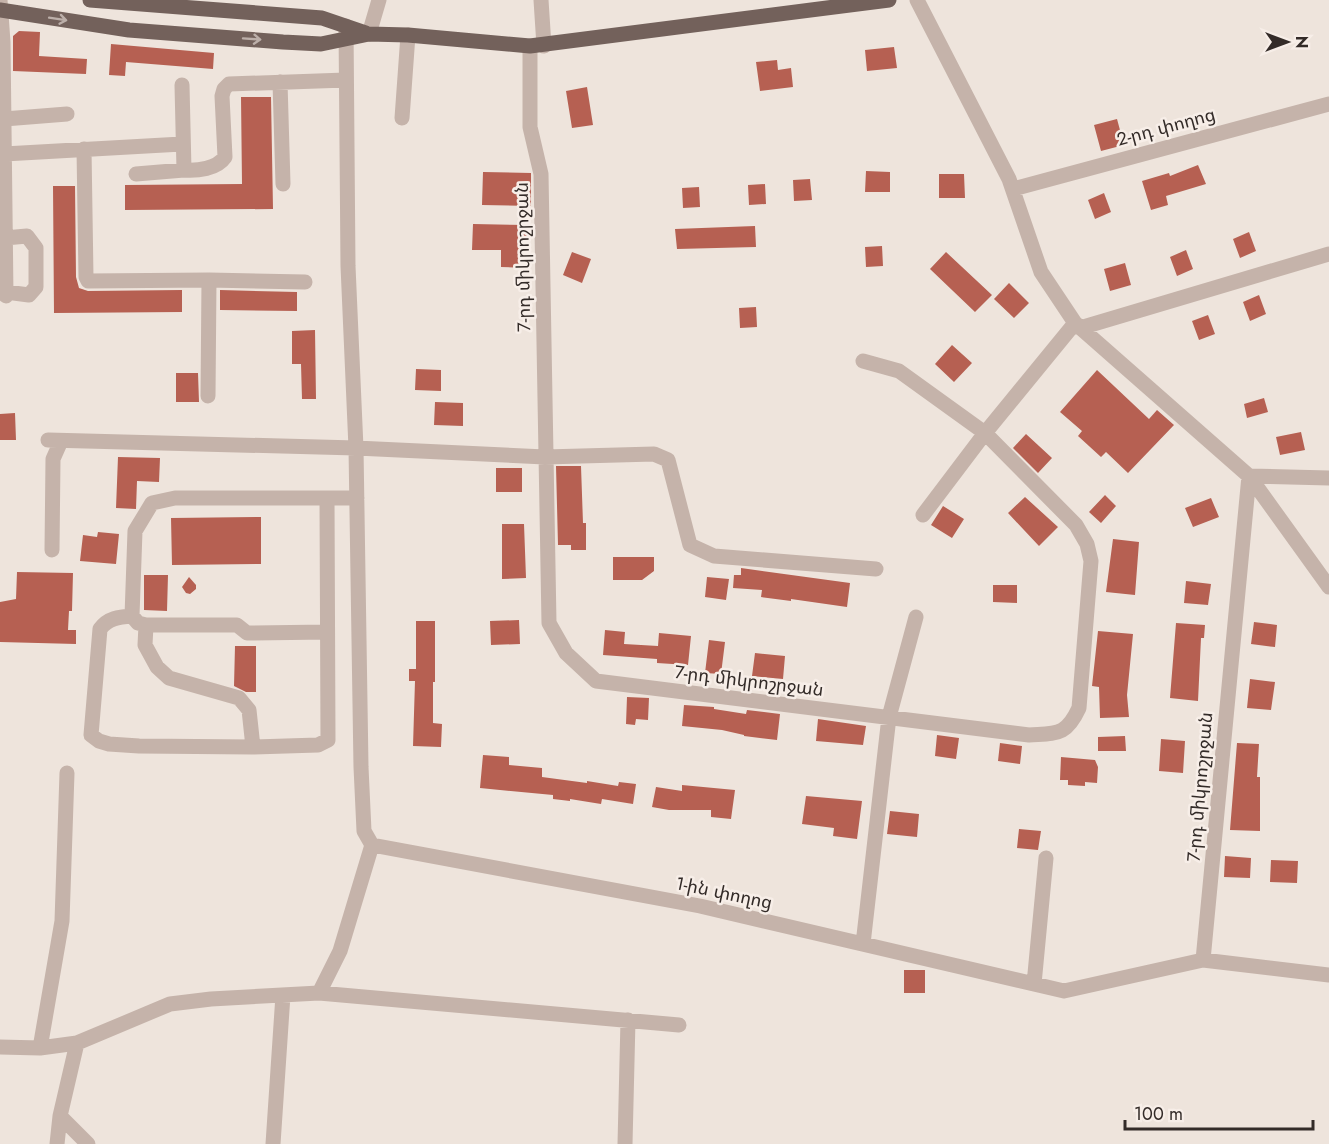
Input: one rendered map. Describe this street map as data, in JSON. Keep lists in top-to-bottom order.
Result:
{
  "streets": {
    "street": ["2-րդ փողոց", "7-րդ միկրոշրջան", "1-ին փողոց"]
  },
  "crossings": [
    ["7-րդ միկրոշրջան", "1-ին փողոց"]
  ],
  "scale_bar": "100 m",
  "north": "right"
}
